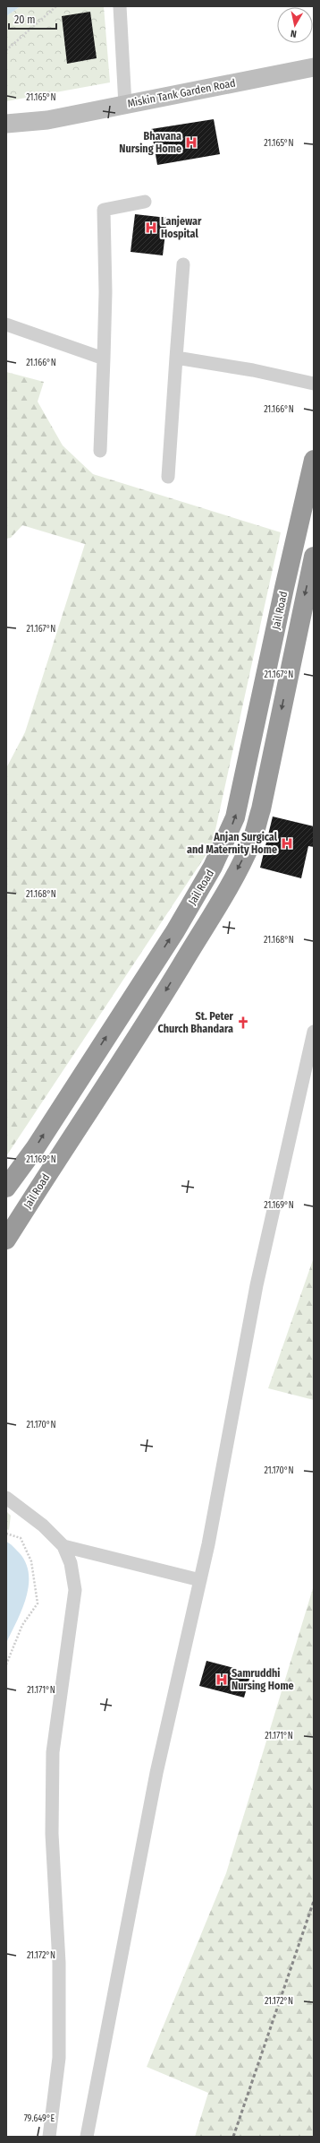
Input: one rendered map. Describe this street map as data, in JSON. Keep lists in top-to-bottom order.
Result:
{
  "streets": {
    "highway": ["Jail Road"],
    "main road": ["Miskin Tank Garden Road"]
  },
  "places": {
    "hospital": [
      "Bhavana Nursing Home",
      "Lanjewar Hospital",
      "Anjan Surgical and Maternity Home",
      "Samruddhi Nursing Home"
    ],
    "church": ["St. Peter Church Bhandara"]
  },
  "scale_bar": "20 m",
  "north": "bottom",
  "coordinates": [
    "21.165°N",
    "21.166°N",
    "21.167°N",
    "21.168°N",
    "21.169°N",
    "21.170°N",
    "21.171°N",
    "21.172°N",
    "79.649°E"
  ]
}
